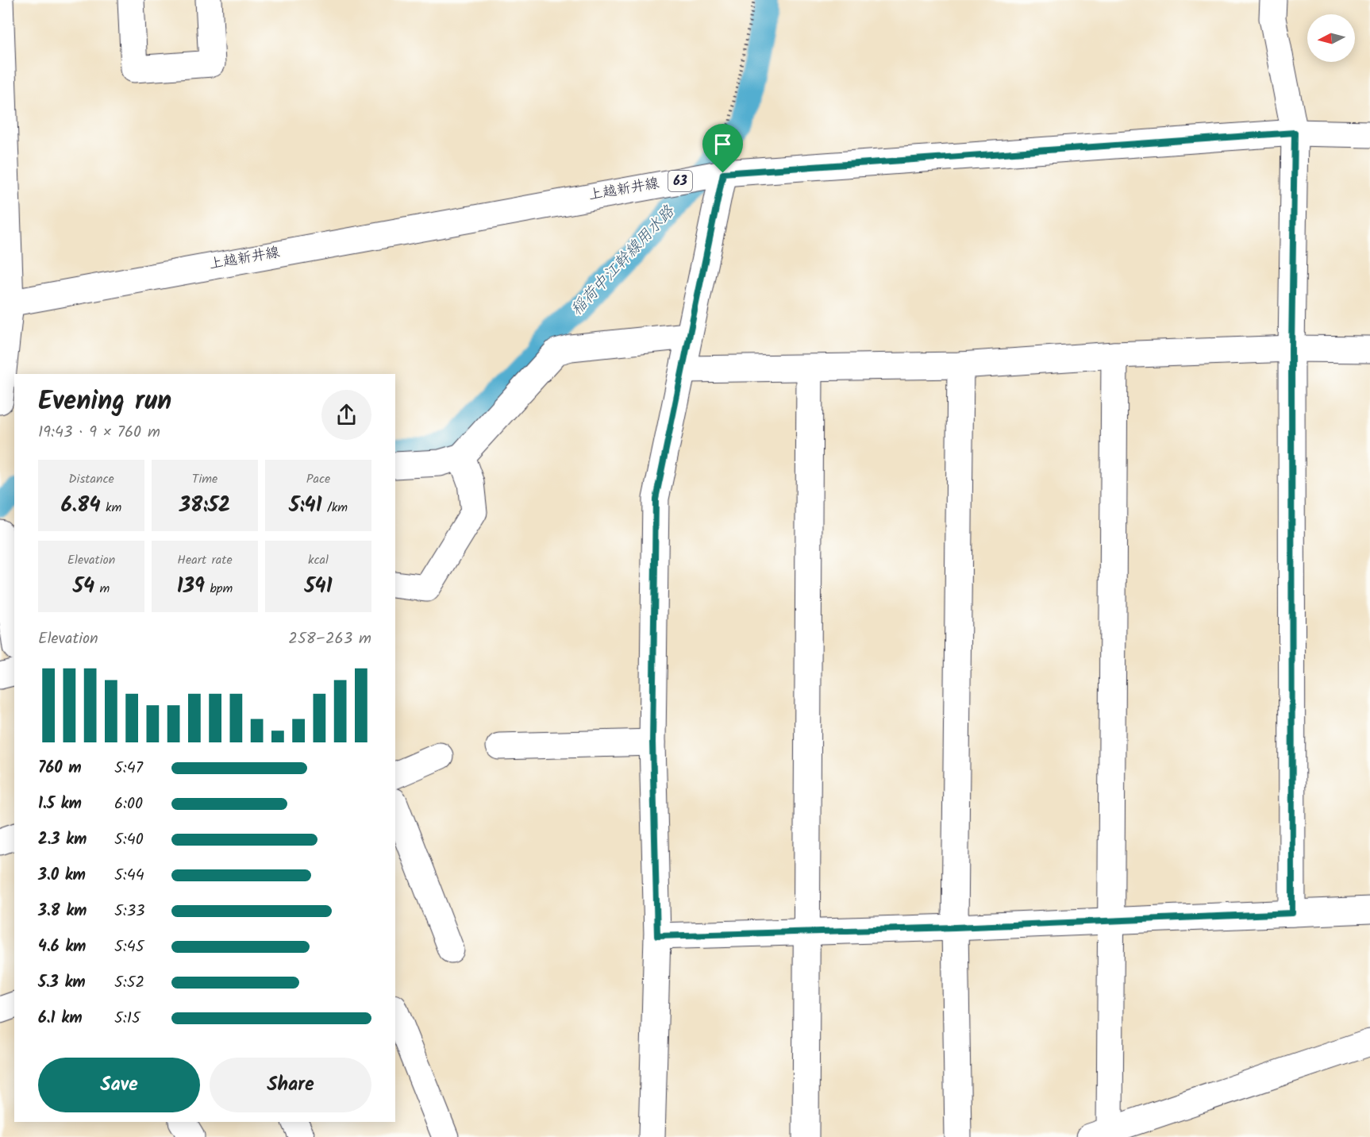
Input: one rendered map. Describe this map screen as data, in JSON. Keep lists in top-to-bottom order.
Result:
{
  "streets": {
    "street": ["63", "上越新井線"]
  },
  "water": ["稲荷中江幹線用水路"],
  "north": "left",
  "page": {
    "heading": ["Evening run", "19:43 · 9 × 760 m"],
    "stats": [
      ["Distance", "6.84 km"],
      ["Time", "38:52"],
      ["Pace", "5:41 /km"],
      ["Elevation", "54 m"],
      ["Heart rate", "139 bpm"],
      ["kcal", "541"]
    ],
    "chart": ["Elevation", "258–263 m"],
    "list": [
      {
        "name": "760 m",
        "note": "5:47"
      },
      {
        "name": "1.5 km",
        "note": "6:00"
      },
      {
        "name": "2.3 km",
        "note": "5:40"
      },
      {
        "name": "3.0 km",
        "note": "5:44"
      },
      {
        "name": "3.8 km",
        "note": "5:33"
      },
      {
        "name": "4.6 km",
        "note": "5:45"
      },
      {
        "name": "5.3 km",
        "note": "5:52"
      },
      {
        "name": "6.1 km",
        "note": "5:15"
      }
    ],
    "buttons": ["Save", "Share"]
  }
}
